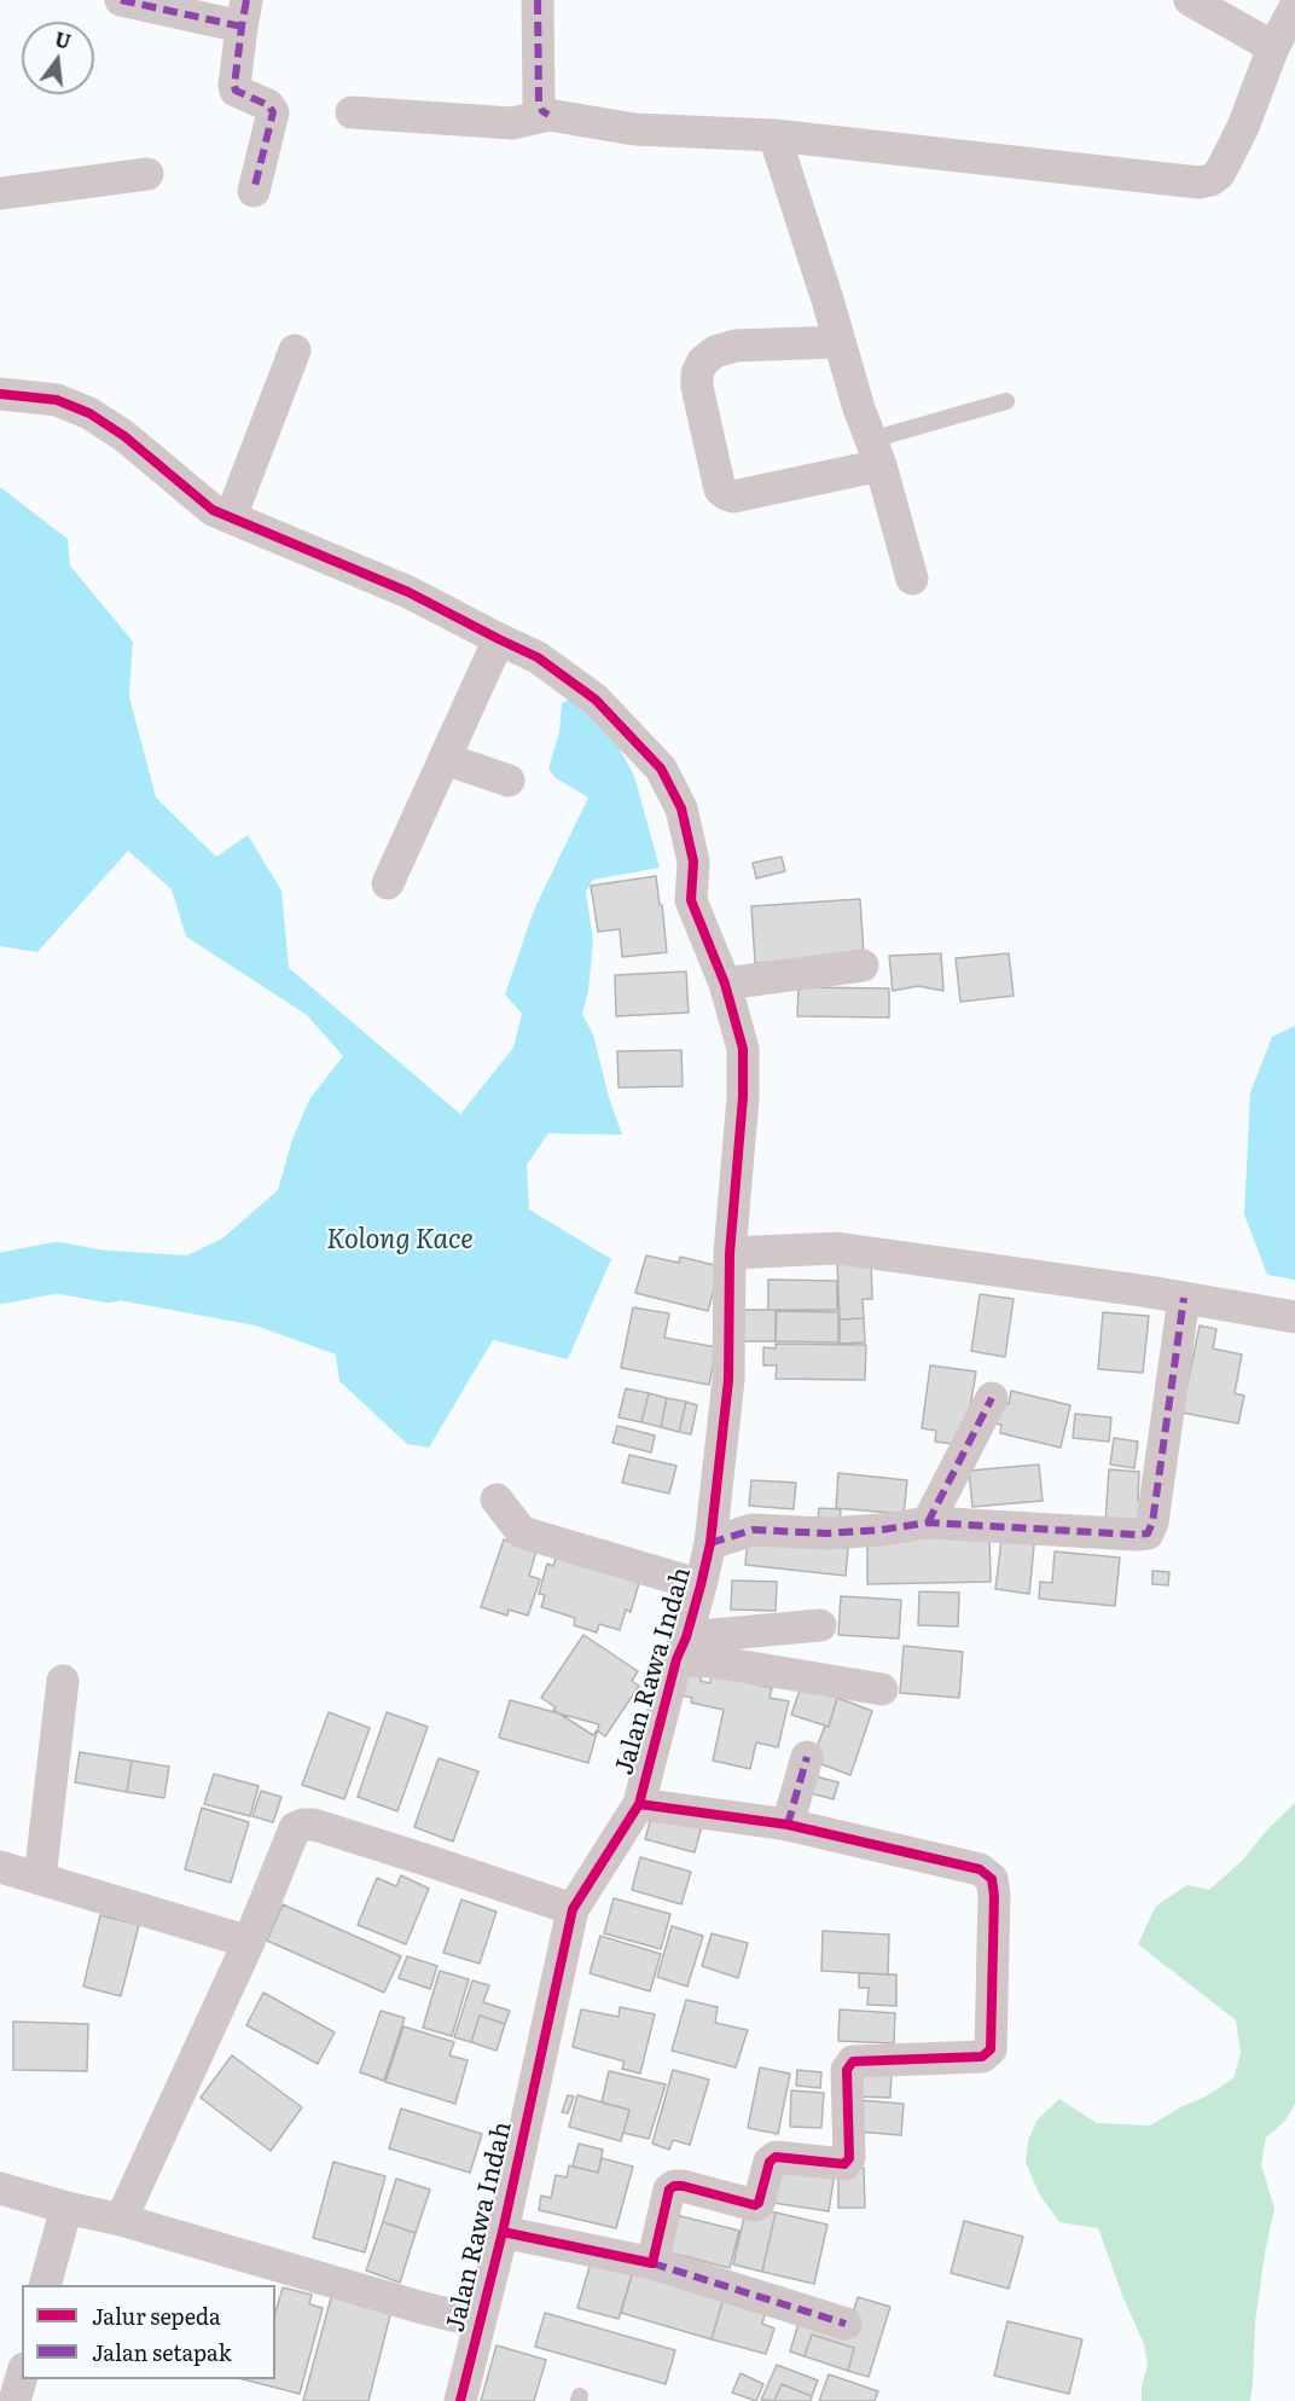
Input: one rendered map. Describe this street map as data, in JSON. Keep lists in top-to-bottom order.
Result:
{
  "streets": {
    "street": ["Jalan Rawa Indah"]
  },
  "water": ["Kolong Kace"],
  "legend": ["Jalur sepeda", "Jalan setapak"],
  "north": "top"
}
